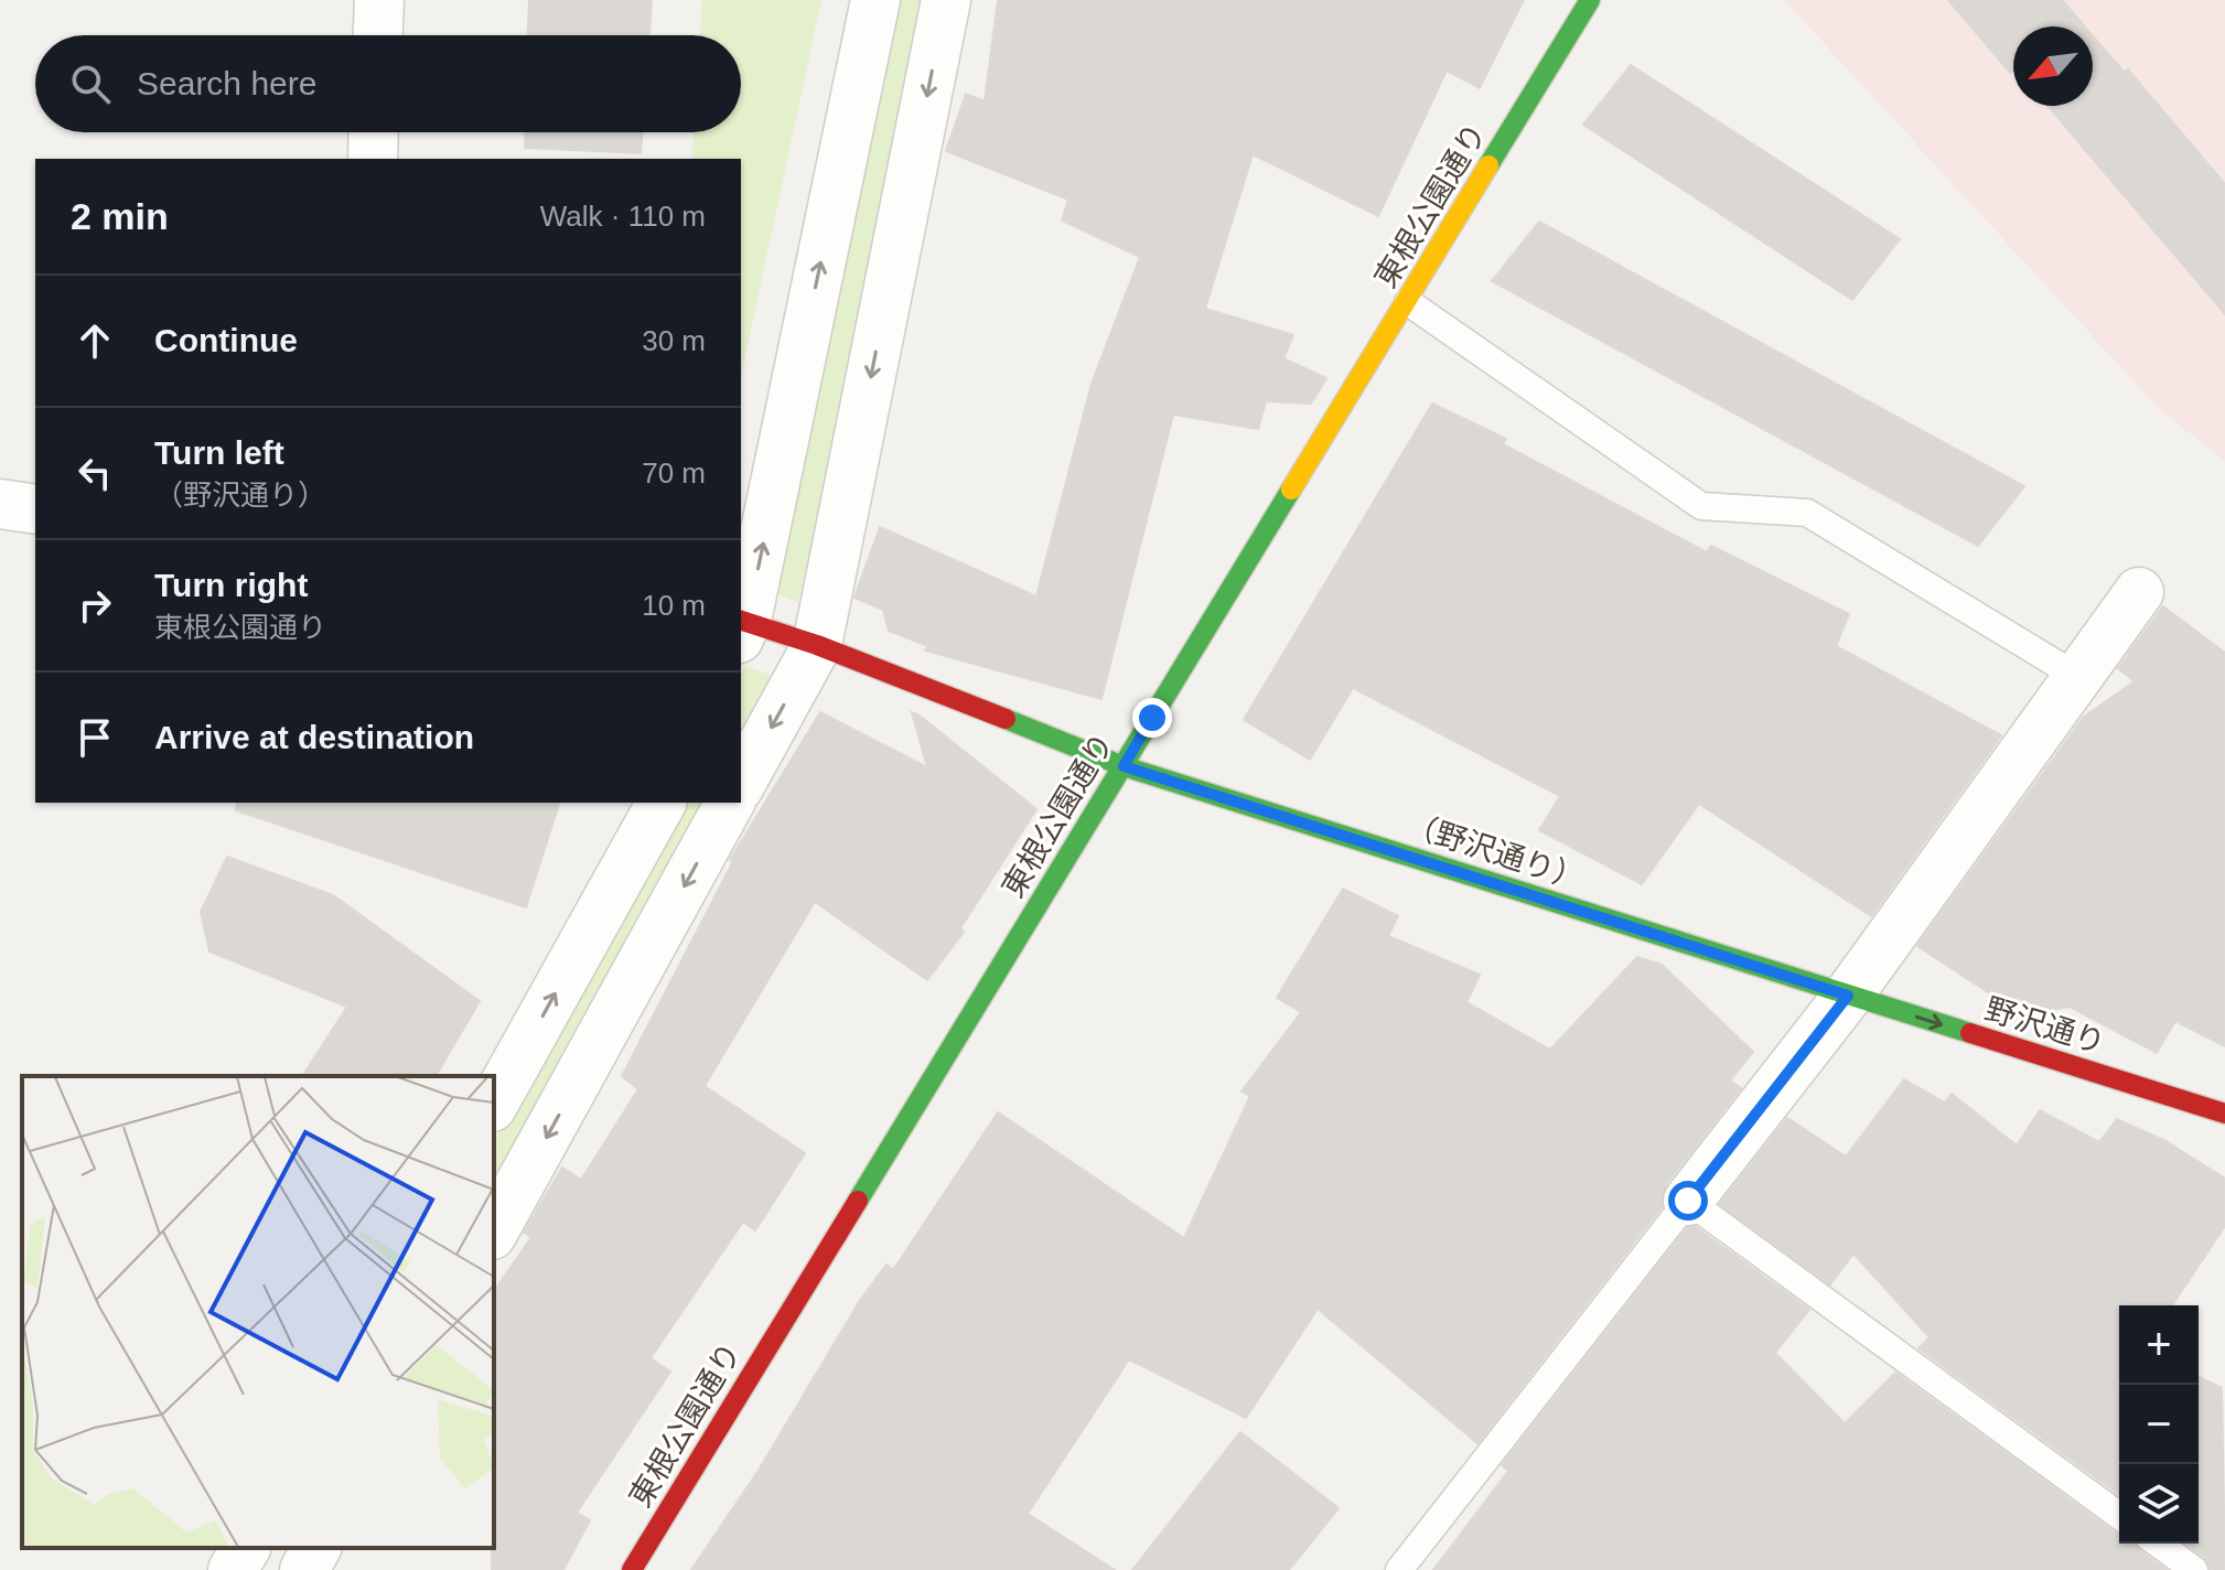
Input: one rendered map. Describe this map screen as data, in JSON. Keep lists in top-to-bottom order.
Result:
{
  "streets": {
    "street": ["東根公園通り", "（野沢通り）", "野沢通り"]
  },
  "crossings": [
    ["東根公園通り", "（野沢通り）"],
    ["（野沢通り）", "野沢通り"]
  ],
  "one_way": ["野沢通り"],
  "north": "bottom left",
  "page": {
    "search": "Search here",
    "heading": ["2 min", "Walk · 110 m"],
    "list": [
      ["Continue", "30 m"],
      ["Turn left", "（野沢通り）", "70 m"],
      ["Turn right", "東根公園通り", "10 m"],
      "Arrive at destination"
    ],
    "map_buttons": ["+", "−"]
  }
}
